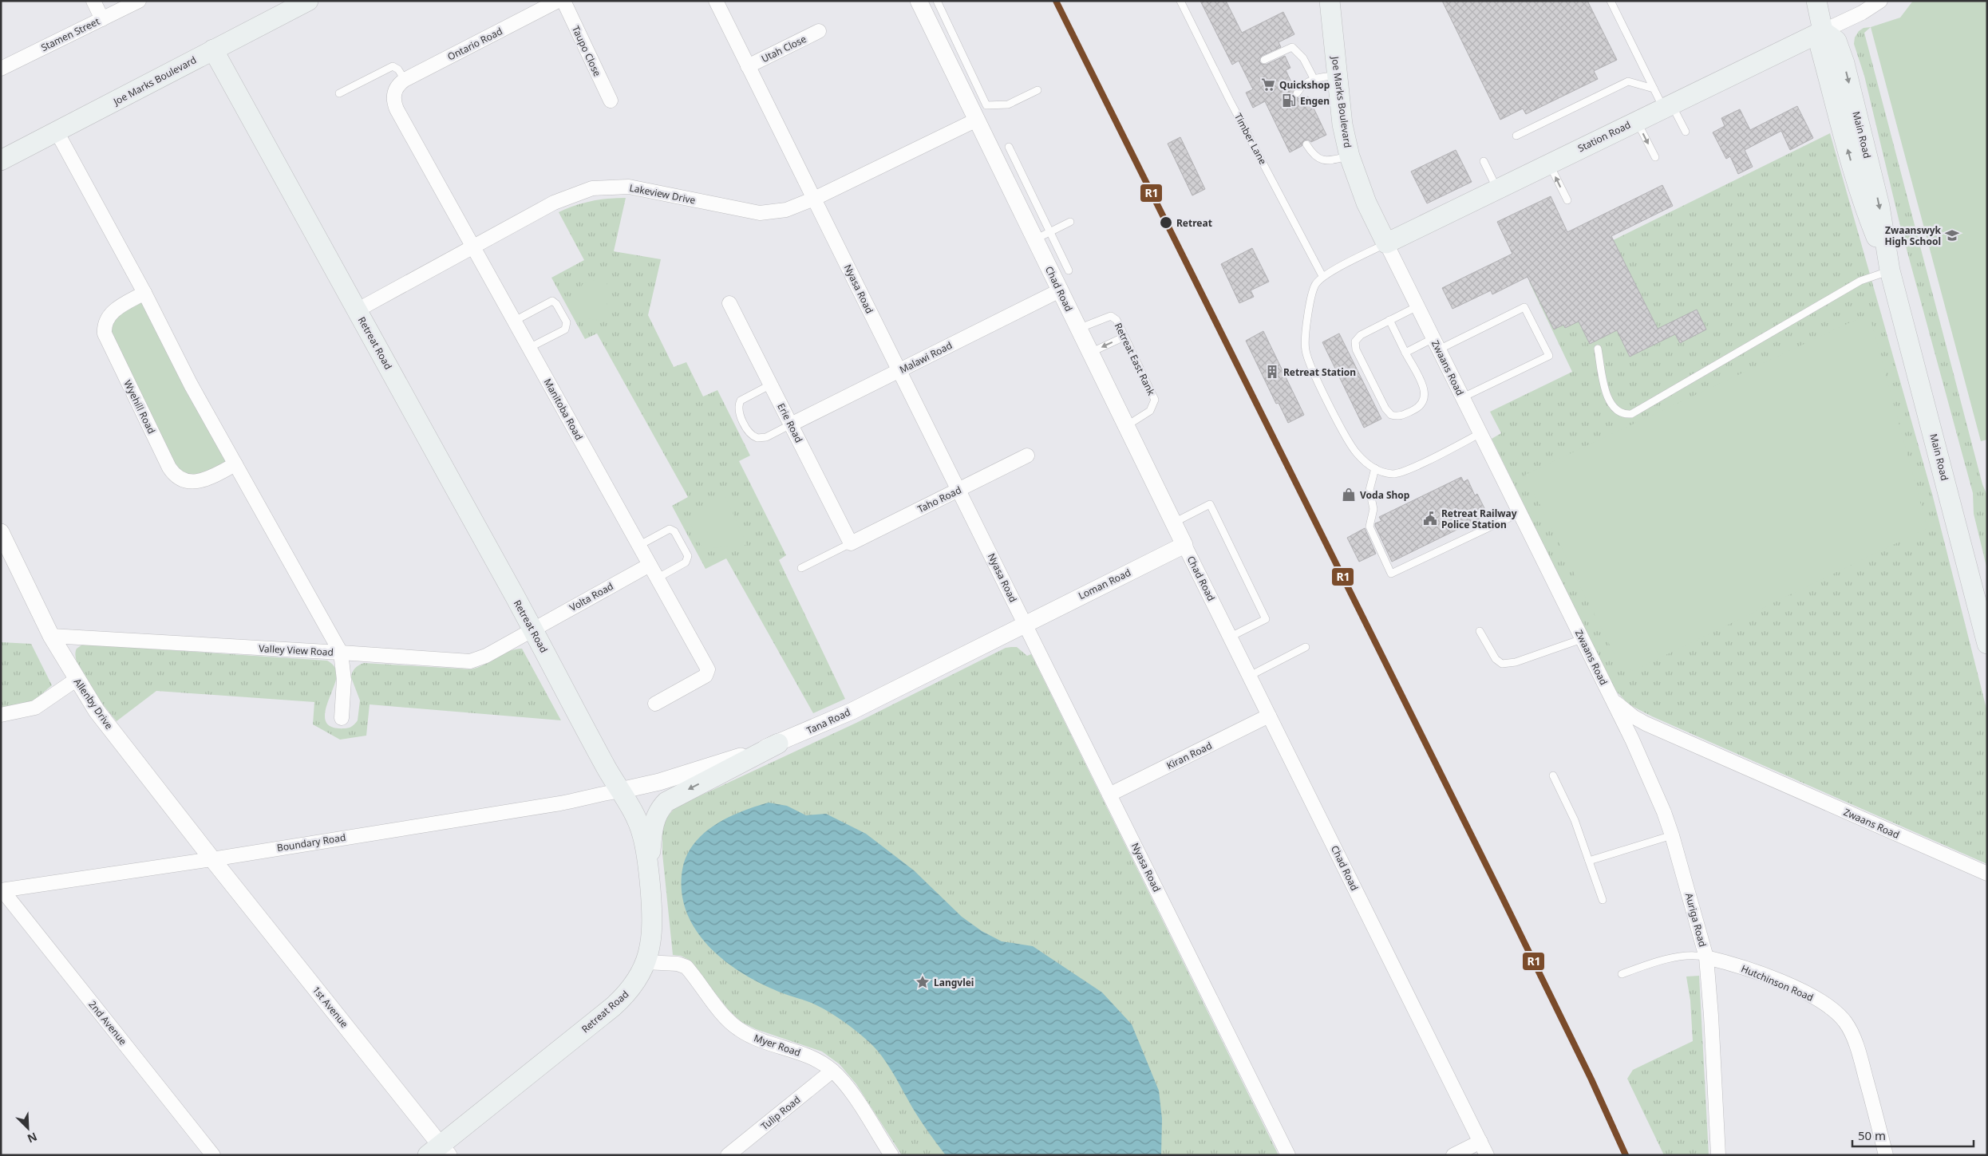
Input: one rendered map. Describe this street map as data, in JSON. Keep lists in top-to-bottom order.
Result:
{
  "streets": {
    "main road": [
      "Joe Marks Boulevard",
      "Main Road",
      "Station Road",
      "Retreat Road"
    ],
    "street": [
      "Stamen Street",
      "Ontario Road",
      "Utah Close",
      "Taupo Close",
      "Lakeview Drive",
      "Nyasa Road",
      "Chad Road",
      "Malawi Road",
      "Zwaans Road",
      "Wyehill Road",
      "Manitoba Road",
      "Erie Road",
      "Taho Road",
      "Loman Road",
      "Volta Road",
      "Valley View Road",
      "Allenby Drive",
      "Tana Road",
      "Kiran Road",
      "Boundary Road",
      "Auriga Road",
      "Hutchinson Road",
      "1st Avenue",
      "2nd Avenue",
      "Myer Road",
      "Tulip Road"
    ],
    "lane": ["Timber Lane", "Retreat East Rank"]
  },
  "crossings": [
    ["Ontario Road", "Manitoba Road"],
    ["Utah Close", "Nyasa Road"],
    ["Joe Marks Boulevard", "Station Road"],
    ["Joe Marks Boulevard", "Retreat Road"],
    ["Joe Marks Boulevard", "Zwaans Road"],
    ["Main Road", "Station Road"],
    ["Station Road", "Zwaans Road"],
    ["Lakeview Drive", "Nyasa Road"],
    ["Lakeview Drive", "Chad Road"],
    ["Lakeview Drive", "Retreat Road"],
    ["Lakeview Drive", "Manitoba Road"],
    ["Nyasa Road", "Malawi Road"],
    ["Nyasa Road", "Taho Road"],
    ["Nyasa Road", "Loman Road"],
    ["Nyasa Road", "Tana Road"],
    ["Nyasa Road", "Kiran Road"],
    ["Chad Road", "Malawi Road"],
    ["Chad Road", "Retreat East Rank"],
    ["Chad Road", "Loman Road"],
    ["Chad Road", "Kiran Road"],
    ["Retreat Road", "Volta Road"],
    ["Retreat Road", "Valley View Road"],
    ["Retreat Road", "Tana Road"],
    ["Retreat Road", "Boundary Road"],
    ["Retreat Road", "1st Avenue"],
    ["Retreat Road", "Myer Road"],
    ["Malawi Road", "Erie Road"],
    ["Zwaans Road", "Auriga Road"],
    ["Manitoba Road", "Volta Road"],
    ["Erie Road", "Taho Road"],
    ["Loman Road", "Tana Road"],
    ["Volta Road", "Valley View Road"],
    ["Valley View Road", "Allenby Drive"],
    ["Allenby Drive", "Boundary Road"],
    ["Allenby Drive", "1st Avenue"],
    ["Tana Road", "Boundary Road"],
    ["Boundary Road", "1st Avenue"],
    ["Boundary Road", "2nd Avenue"],
    ["Auriga Road", "Hutchinson Road"],
    ["Myer Road", "Tulip Road"]
  ],
  "places": {
    "supermarket": ["Quickshop"],
    "fuel station": ["Engen"],
    "other": ["Retreat"],
    "school or university": ["Zwaanswyk High School"],
    "building": ["Retreat Station"],
    "shop": ["Voda Shop"],
    "public building": ["Retreat Railway Police Station"],
    "place": ["Langvlei"]
  },
  "lines": ["transit line R1"],
  "scale_bar": "50 m",
  "north": "bottom right"
}
